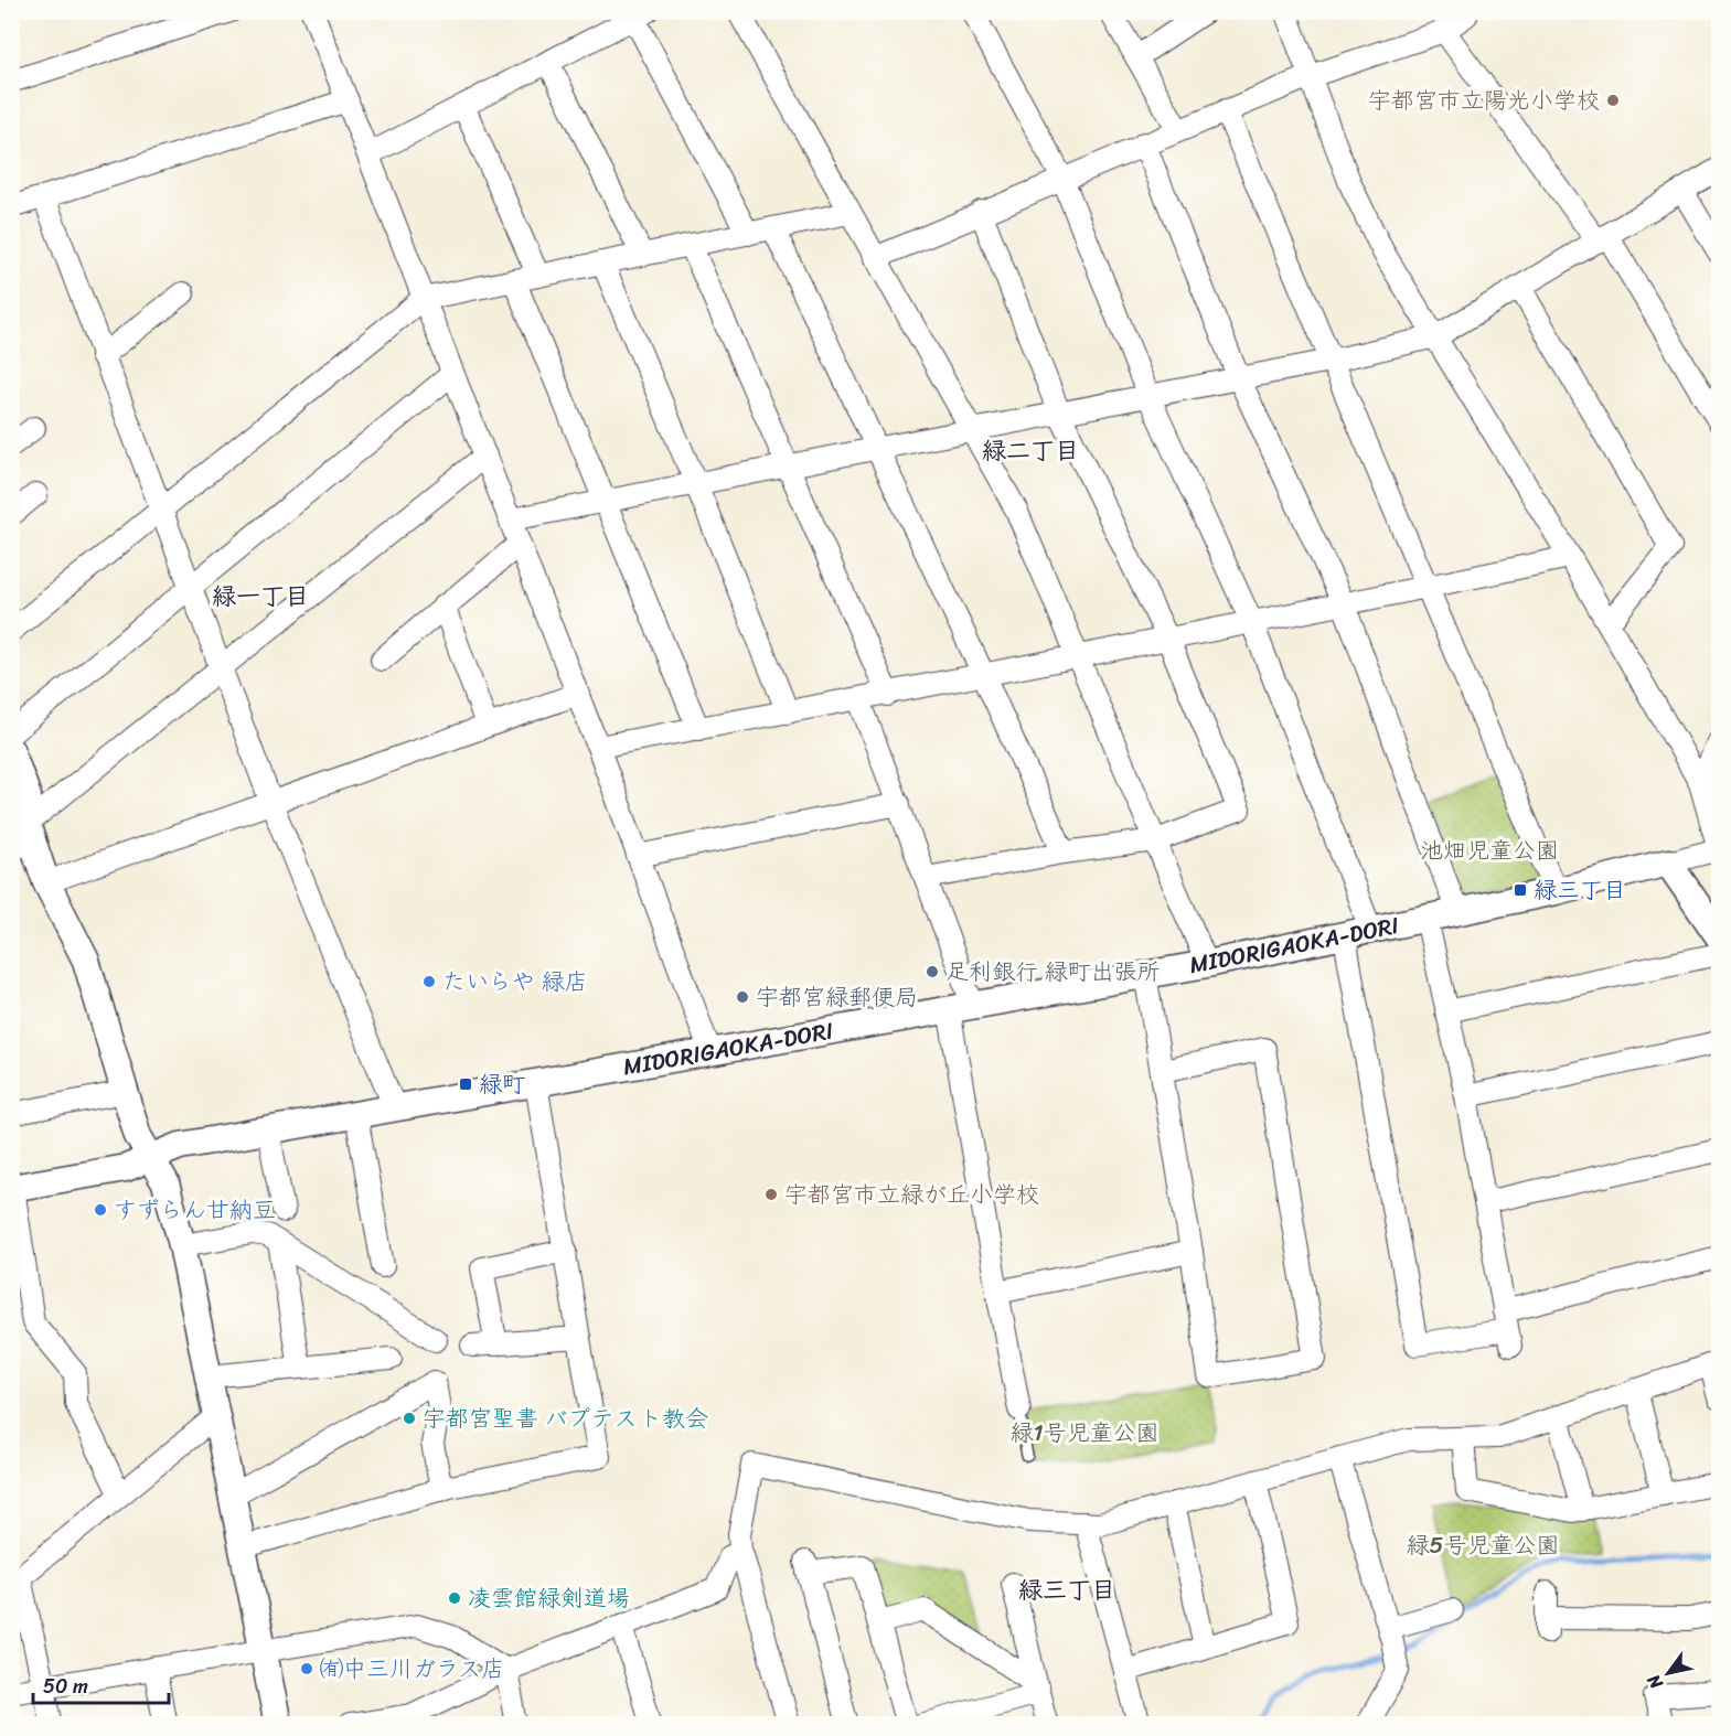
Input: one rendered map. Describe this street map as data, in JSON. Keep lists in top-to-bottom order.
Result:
{
  "streets": {
    "street": ["MIDORIGAOKA-DORI"]
  },
  "districts": ["緑二丁目", "緑一丁目", "緑三丁目"],
  "parks": ["池畑児童公園", "緑1号児童公園", "緑5号児童公園"],
  "places": {
    "other": [
      "宇都宮市立陽光小学校",
      "足利銀行 緑町出張所",
      "たいらや 緑店",
      "宇都宮緑郵便局",
      "宇都宮市立緑が丘小学校",
      "すずらん甘納豆",
      "宇都宮聖書 バプテスト教会",
      "凌雲館緑剣道場",
      "㈲中三川ガラス店"
    ],
    "transit": ["緑三丁目", "緑町"]
  },
  "scale_bar": "50 m",
  "north": "bottom left"
}
